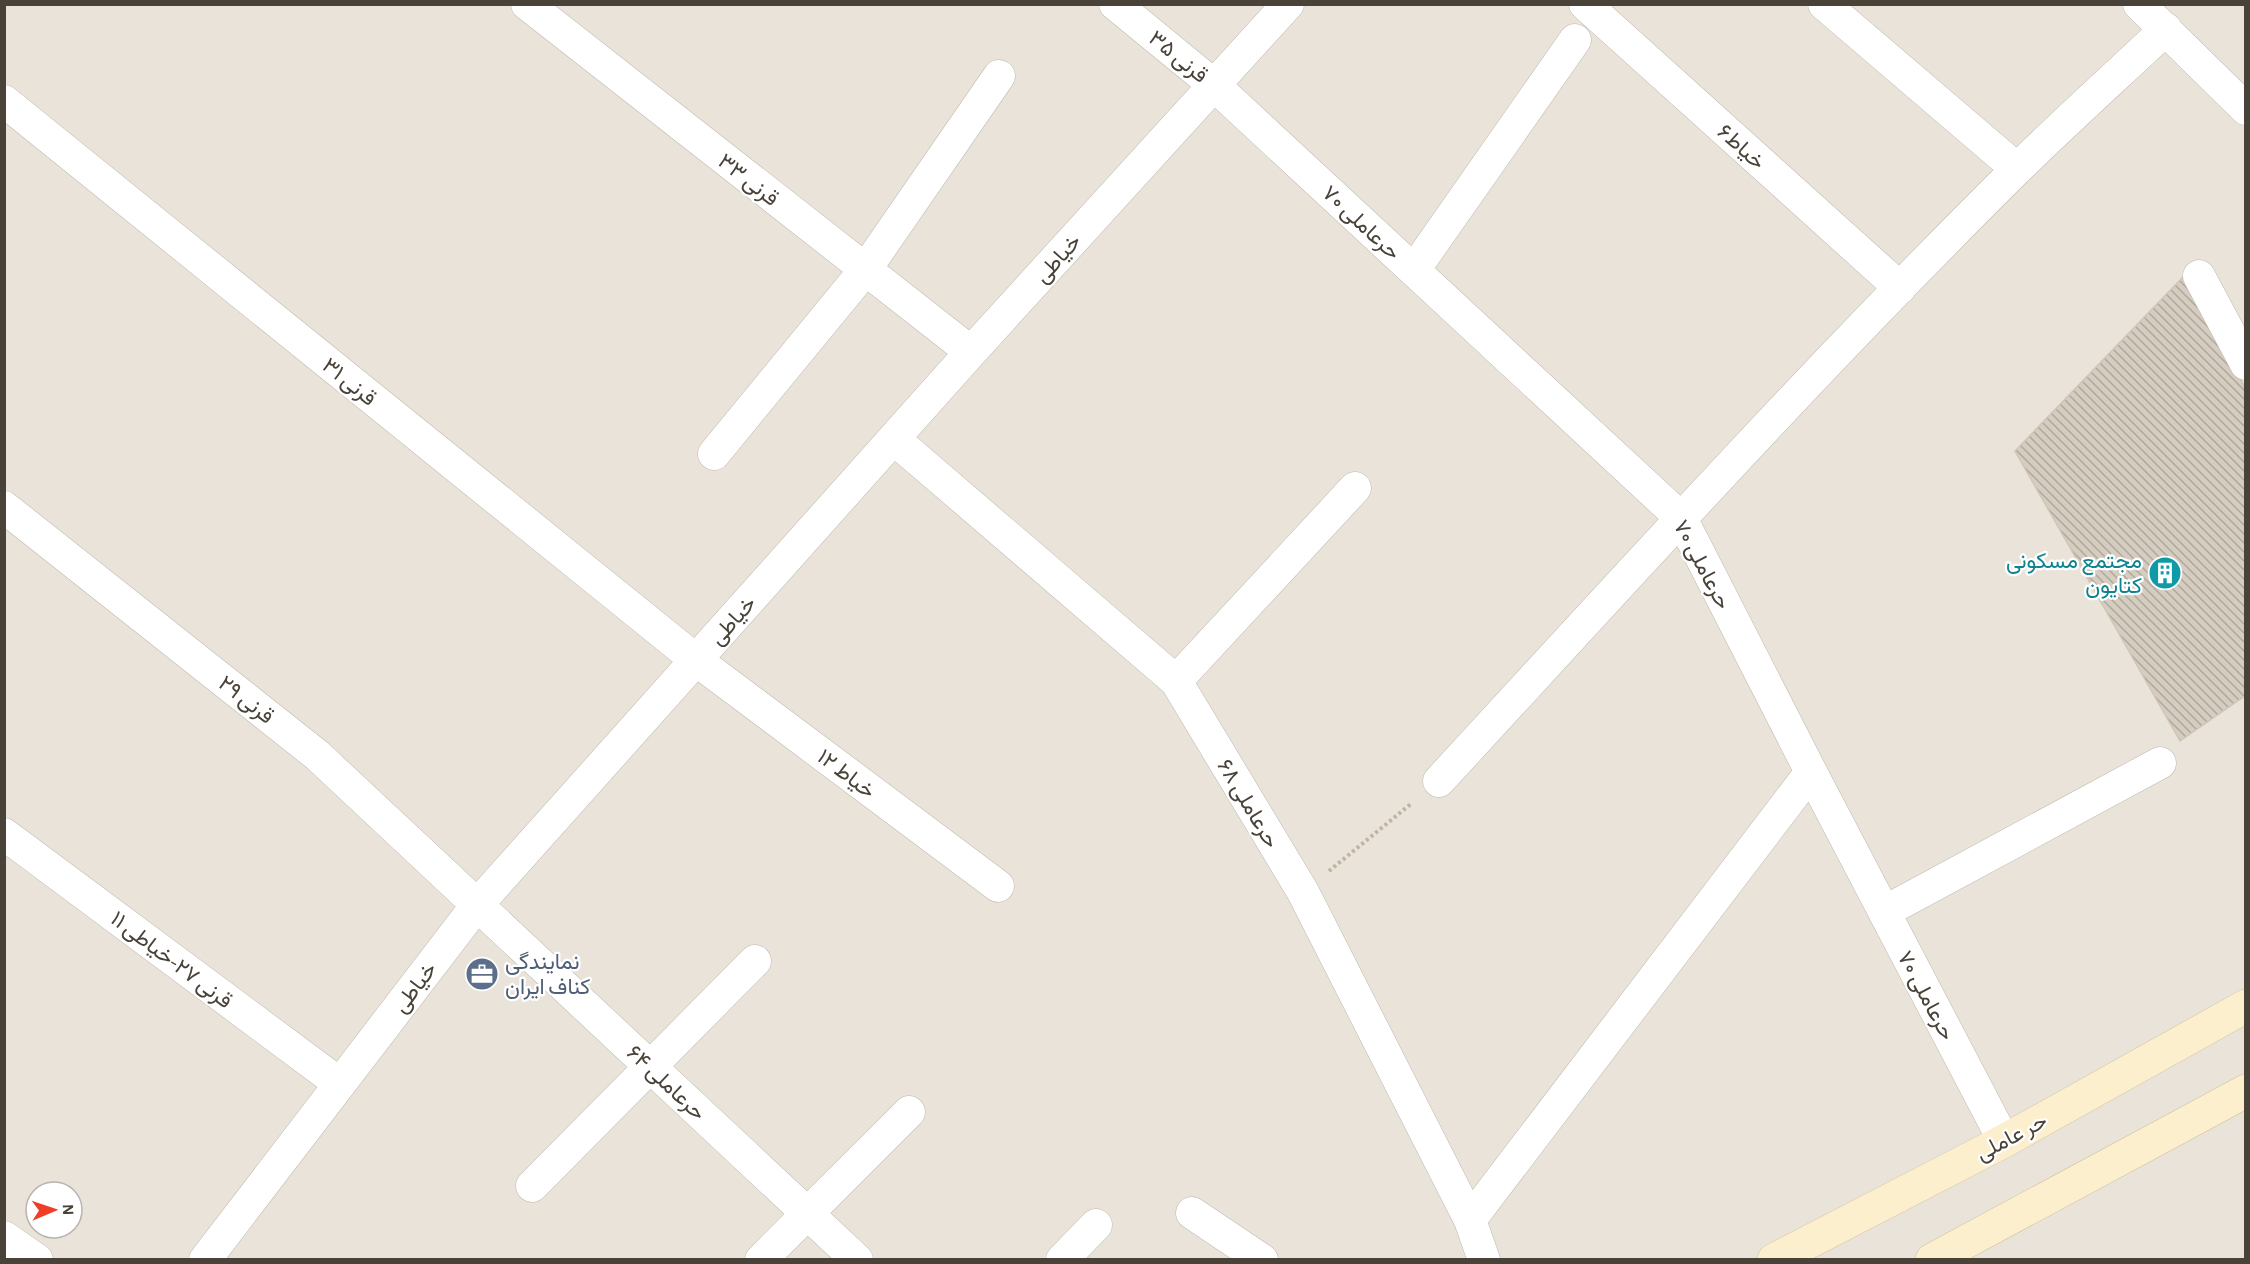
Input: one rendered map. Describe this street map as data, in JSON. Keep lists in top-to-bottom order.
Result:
{
  "streets": {
    "main road": ["حر عاملی"],
    "street": [
      "قرنی ۳۵",
      "خیاط۶",
      "قرنی ۳۳",
      "حرعاملی ۷۰",
      "خیاطی",
      "قرنی ۳۱",
      "قرنی ۲۹",
      "خیاط ۱۲",
      "حرعاملی ۶۸",
      "قرنی ۲۷-خیاطی ۱۱",
      "حرعاملی ۶۴"
    ]
  },
  "crossings": [
    ["قرنی ۳۵", "حرعاملی ۷۰"],
    ["قرنی ۳۵", "خیاطی"],
    ["قرنی ۳۳", "خیاطی"],
    ["حرعاملی ۷۰", "خیاطی"],
    ["حرعاملی ۷۰", "حر عاملی"],
    ["خیاطی", "قرنی ۳۱"],
    ["خیاطی", "قرنی ۲۹"],
    ["خیاطی", "خیاط ۱۲"],
    ["خیاطی", "حرعاملی ۶۸"],
    ["خیاطی", "قرنی ۲۷-خیاطی ۱۱"],
    ["خیاطی", "حرعاملی ۶۴"],
    ["قرنی ۳۱", "خیاط ۱۲"],
    ["قرنی ۲۹", "حرعاملی ۶۴"]
  ],
  "places": {
    "building": ["مجتمع مسکونی کتایون"],
    "office": ["نمایندگی کناف ایران"]
  },
  "north": "right"
}
